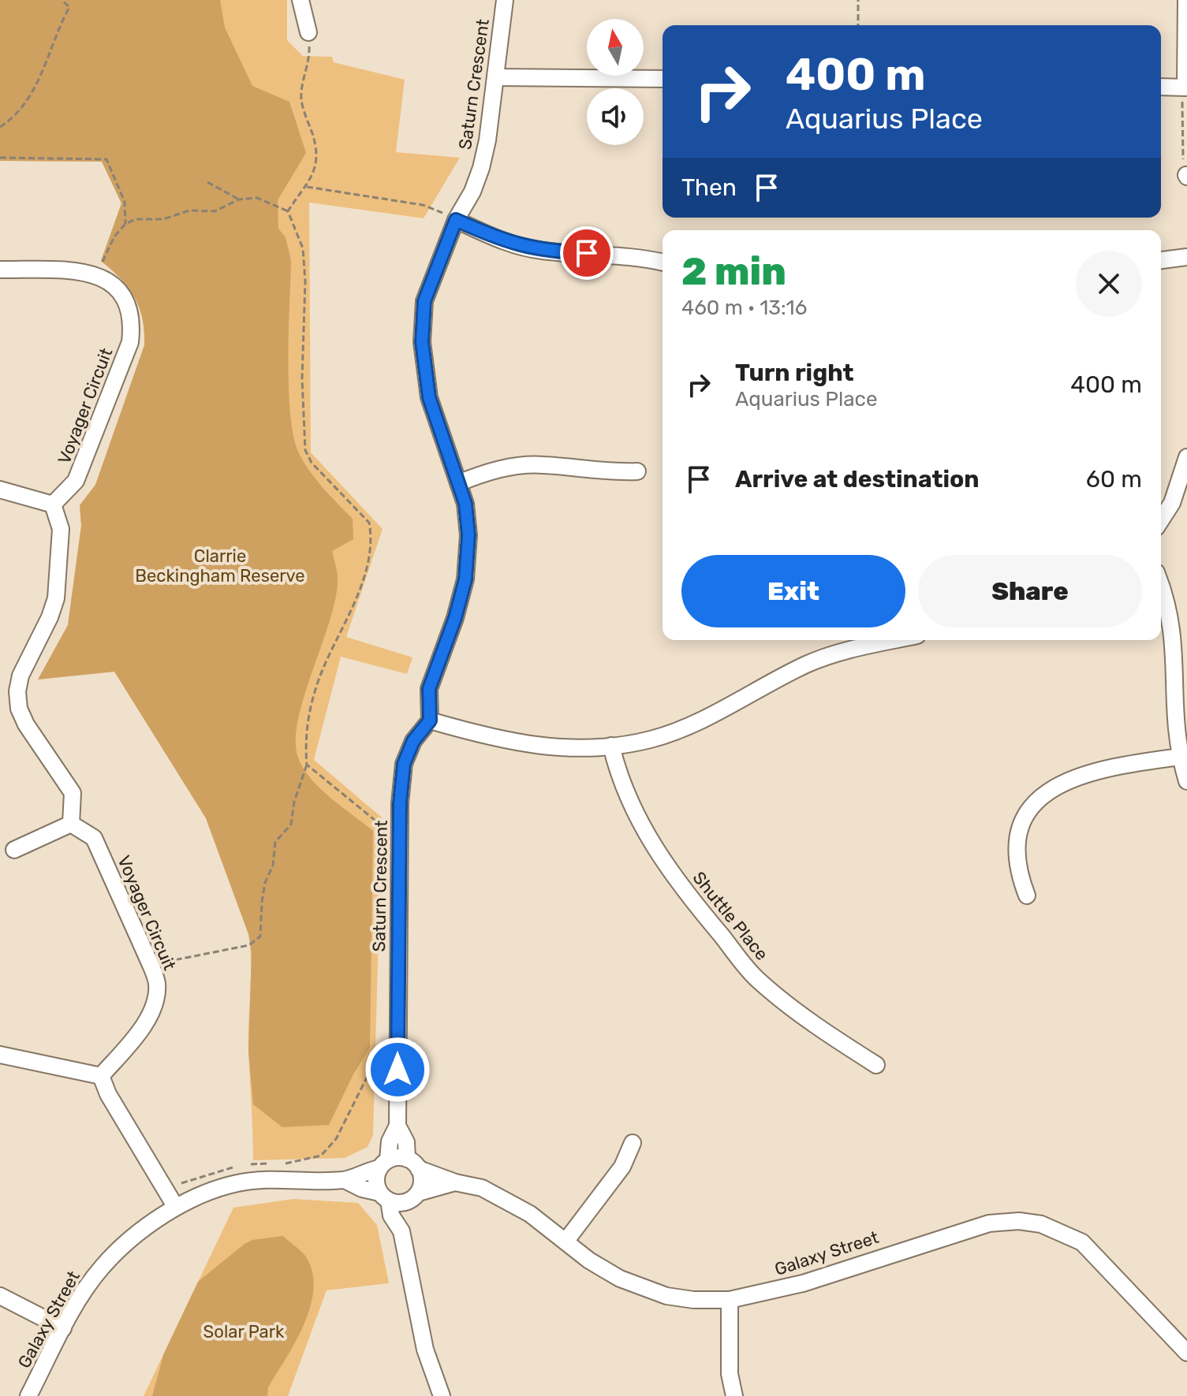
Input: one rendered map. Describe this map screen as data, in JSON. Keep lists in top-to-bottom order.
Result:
{
  "streets": {
    "street": [
      "Saturn Crescent",
      "Voyager Circuit",
      "Shuttle Place",
      "Galaxy Street"
    ]
  },
  "crossings": [
    ["Saturn Crescent", "Galaxy Street"]
  ],
  "parks": ["Clarrie Beckingham Reserve", "Solar Park"],
  "north": "top",
  "page": {
    "turn": ["400 m", "Aquarius Place"],
    "then": "Then",
    "heading": ["2 min", "460 m · 13:16"],
    "list": [
      {
        "name": "Turn right",
        "note": "Aquarius Place",
        "value": "400 m"
      },
      {
        "name": "Arrive at destination",
        "value": "60 m"
      }
    ],
    "buttons": ["Exit", "Share"]
  }
}
